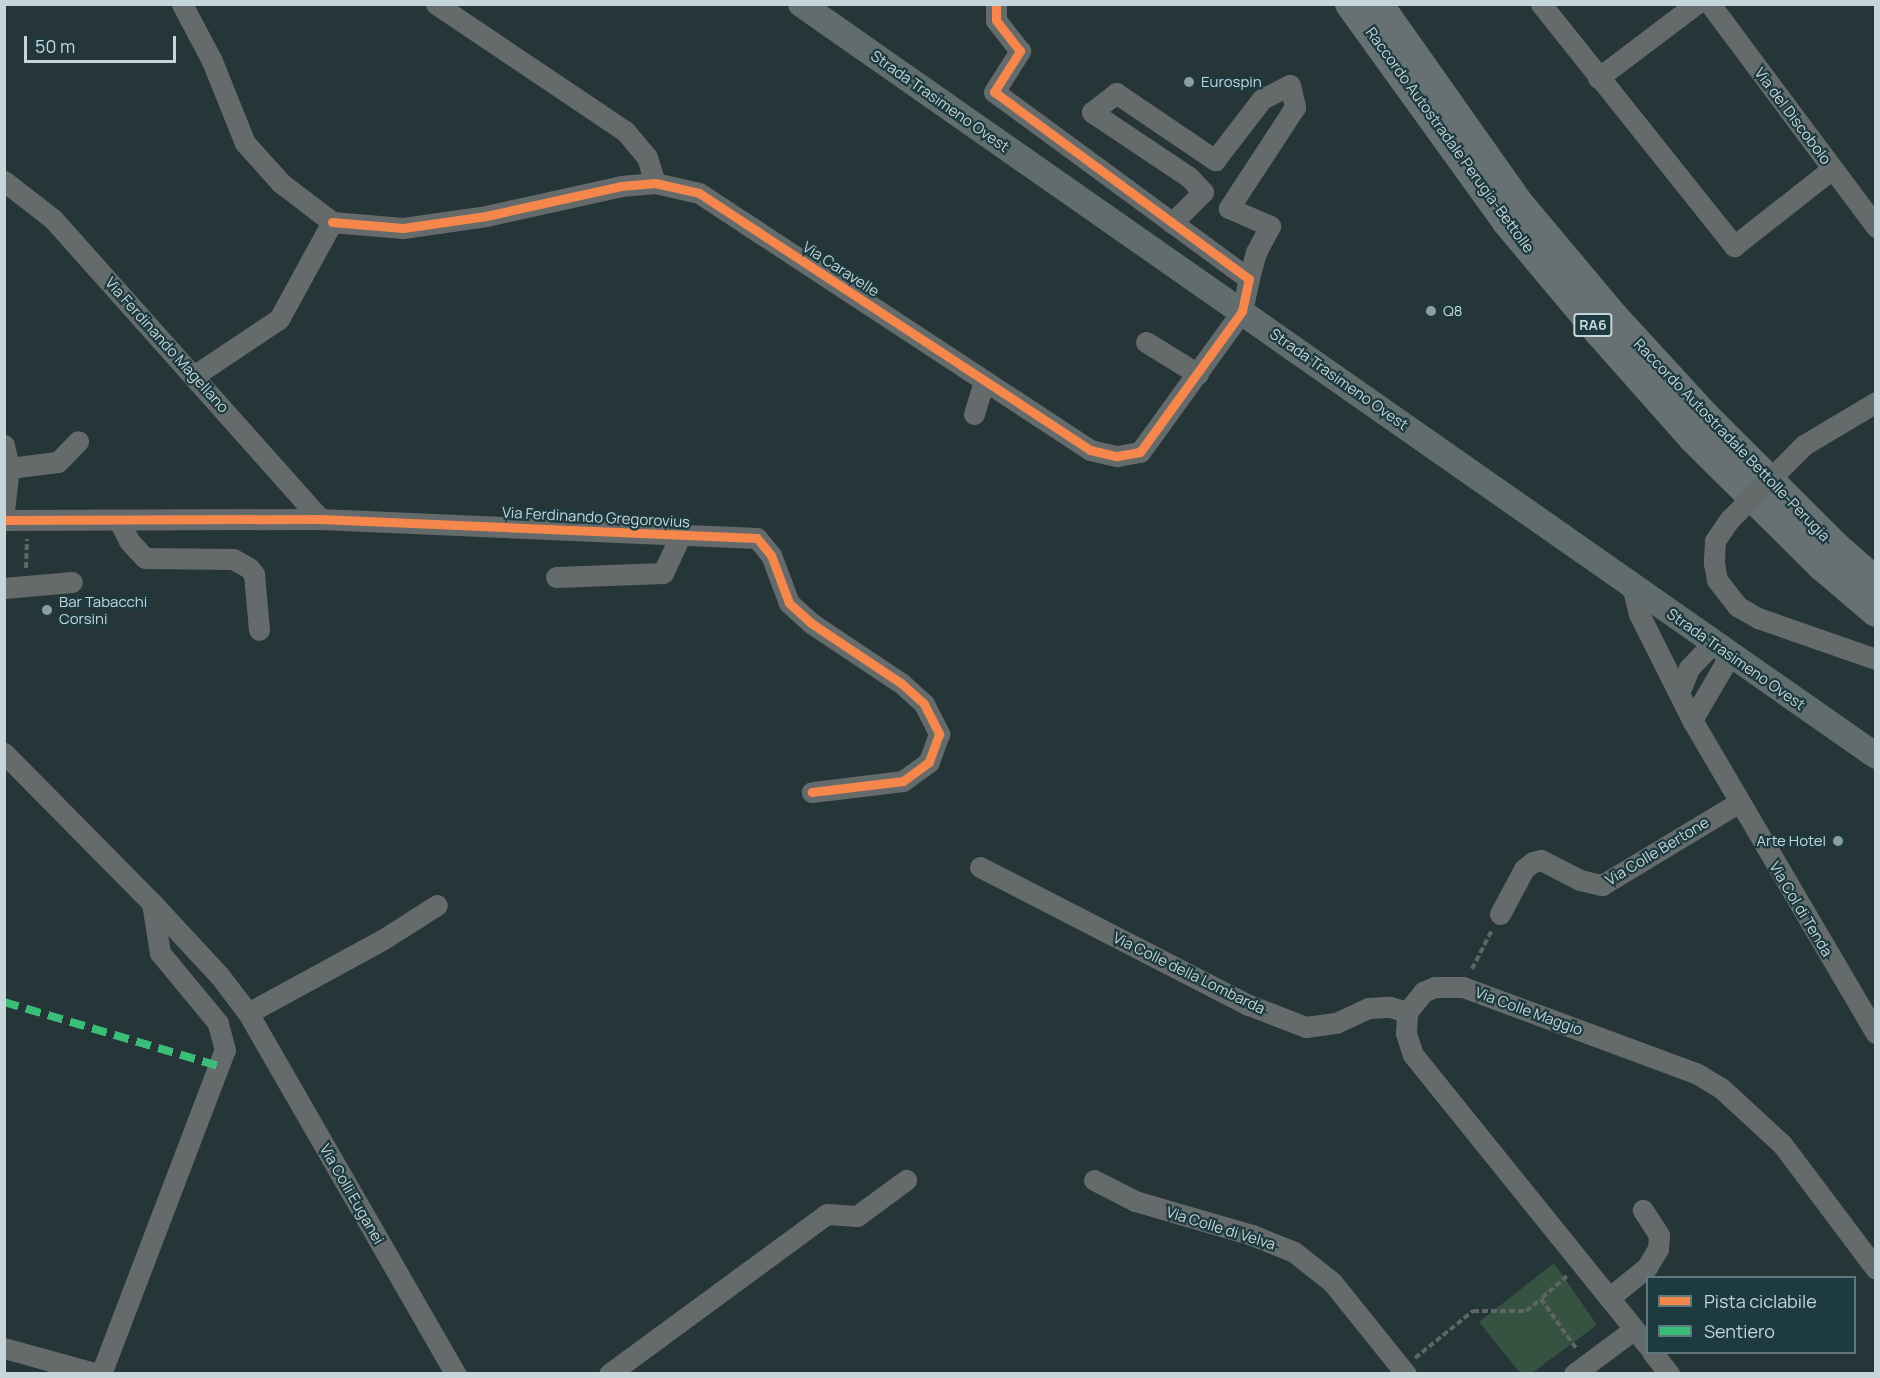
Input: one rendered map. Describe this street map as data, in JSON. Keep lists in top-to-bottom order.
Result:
{
  "streets": {
    "highway": ["Raccordo Autostradale Perugia-Bettolle", "RA6", "Raccordo Autostradale Bettolle-Perugia"],
    "main road": ["Strada Trasimeno Ovest"],
    "street": [
      "Via del Discobolo",
      "Via Caravelle",
      "Via Ferdinando Magellano",
      "Via Ferdinando Gregorovius",
      "Via Colle Bertone",
      "Via Col di Tenda",
      "Via Colle della Lombarda",
      "Via Colle Maggio",
      "Via Colli Euganei",
      "Via Colle di Velva"
    ]
  },
  "crossings": [
    ["Strada Trasimeno Ovest", "Via Caravelle"],
    ["Strada Trasimeno Ovest", "Via Col di Tenda"],
    ["Via Ferdinando Magellano", "Via Ferdinando Gregorovius"],
    ["Via Colle Bertone", "Via Col di Tenda"],
    ["Via Colle della Lombarda", "Via Colle Maggio"]
  ],
  "places": [
    "Eurospin",
    "Q8",
    "Bar Tabacchi Corsini",
    "Arte Hotel"
  ],
  "legend": ["Pista ciclabile", "Sentiero"],
  "scale_bar": "50 m"
}
